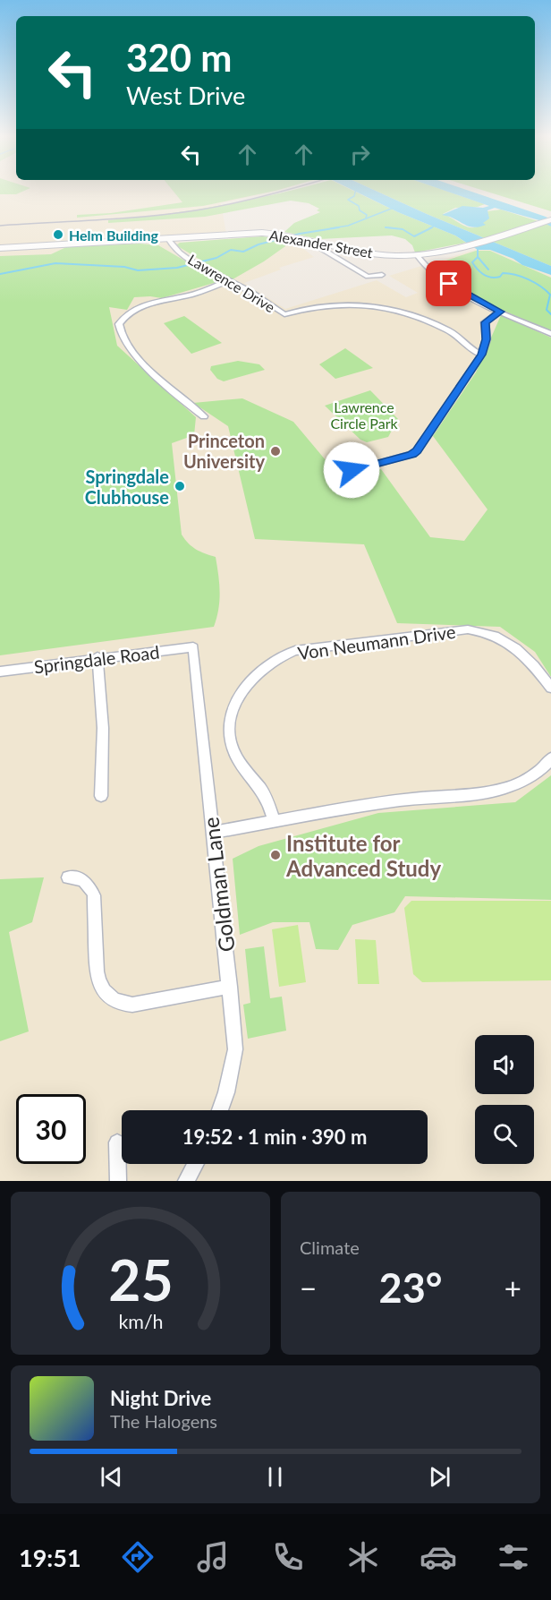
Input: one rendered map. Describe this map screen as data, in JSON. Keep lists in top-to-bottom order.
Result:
{
  "streets": {
    "main road": ["Alexander Street"],
    "street": [
      "Lawrence Drive",
      "Von Neumann Drive",
      "Springdale Road",
      "Goldman Lane"
    ]
  },
  "crossings": [
    ["Alexander Street", "Lawrence Drive"],
    ["Springdale Road", "Goldman Lane"]
  ],
  "parks": ["Lawrence Circle Park"],
  "places": [
    "Helm Building",
    "Princeton University",
    "Springdale Clubhouse",
    "Institute for Advanced Study"
  ],
  "page": {
    "turn": ["320 m", "West Drive"],
    "limit": "30",
    "trip": "19:52 · 1 min · 390 m",
    "tile": "Climate",
    "heat": ["−", "23°", "+"],
    "song": ["Night Drive", "The Halogens"],
    "tabs": "19:51",
    "gauge": ["25", "km/h"]
  }
}
